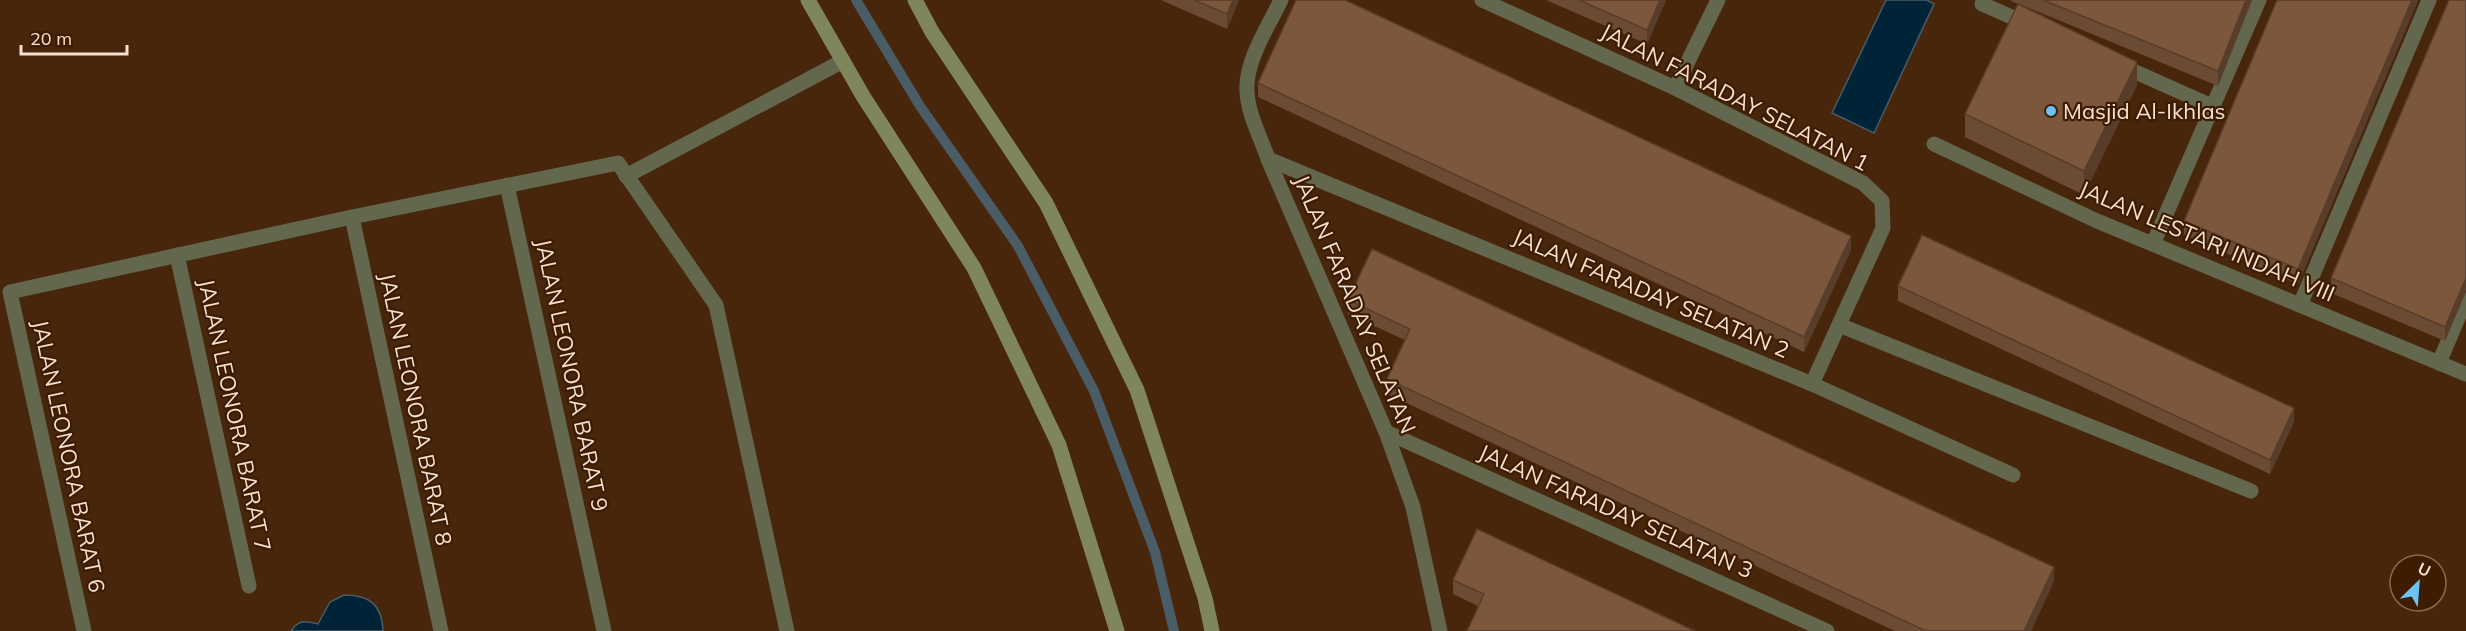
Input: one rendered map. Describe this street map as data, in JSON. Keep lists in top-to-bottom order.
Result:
{
  "streets": {
    "street": [
      "JALAN FARADAY SELATAN 1",
      "JALAN LESTARI INDAH VIII",
      "JALAN FARADAY SELATAN 2",
      "JALAN FARADAY SELATAN",
      "JALAN LEONORA BARAT 9",
      "JALAN LEONORA BARAT 8",
      "JALAN LEONORA BARAT 7",
      "JALAN LEONORA BARAT 6",
      "JALAN FARADAY SELATAN 3"
    ]
  },
  "crossings": [
    ["JALAN FARADAY SELATAN 1", "JALAN FARADAY SELATAN 2"],
    ["JALAN FARADAY SELATAN 2", "JALAN FARADAY SELATAN"],
    ["JALAN FARADAY SELATAN", "JALAN FARADAY SELATAN 3"],
    ["JALAN LEONORA BARAT 7", "JALAN LEONORA BARAT 6"]
  ],
  "places": ["Masjid Al-Ikhlas"],
  "scale_bar": "20 m",
  "north": "top right"
}
